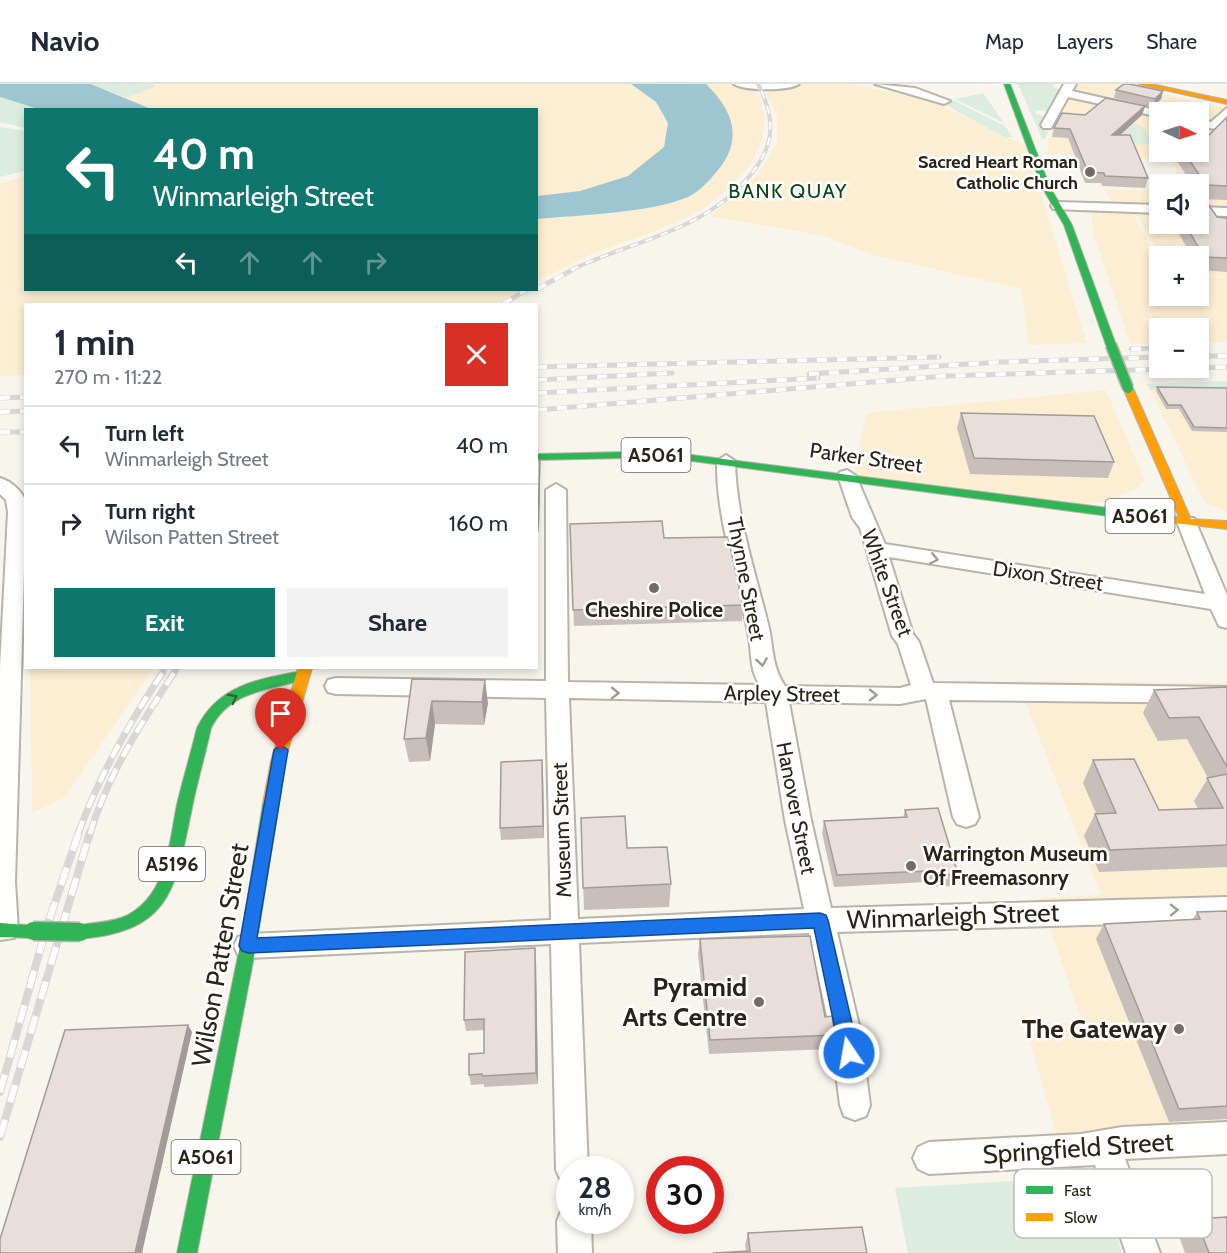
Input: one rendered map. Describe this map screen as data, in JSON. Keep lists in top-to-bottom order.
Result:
{
  "streets": {
    "main road": [
      "A5061",
      "Parker Street",
      "A5196",
      "Wilson Patten Street"
    ],
    "street": [
      "Dixon Street",
      "Thynne Street",
      "White Street",
      "Arpley Street",
      "Hanover Street",
      "Museum Street",
      "Winmarleigh Street",
      "Springfield Street"
    ]
  },
  "crossings": [
    ["A5061", "Parker Street"],
    ["Parker Street", "Thynne Street"],
    ["Parker Street", "White Street"],
    ["Dixon Street", "White Street"],
    ["Thynne Street", "Arpley Street"],
    ["Thynne Street", "Hanover Street"],
    ["White Street", "Arpley Street"],
    ["Arpley Street", "Hanover Street"],
    ["Arpley Street", "Museum Street"],
    ["Hanover Street", "Winmarleigh Street"],
    ["Museum Street", "Winmarleigh Street"],
    ["A5196", "Wilson Patten Street"],
    ["Winmarleigh Street", "Wilson Patten Street"]
  ],
  "one_way": [
    "Dixon Street",
    "Thynne Street",
    "Arpley Street",
    "Winmarleigh Street"
  ],
  "districts": ["BANK QUAY"],
  "places": [
    "Sacred Heart Roman Catholic Church",
    "Cheshire Police",
    "Warrington Museum Of Freemasonry",
    "Pyramid Arts Centre",
    "The Gateway"
  ],
  "legend": ["Fast", "Slow"],
  "north": "right",
  "page": {
    "header": "Navio",
    "nav": ["Map", "Layers", "Share"],
    "map_buttons": ["+", "−"],
    "turn": ["40 m", "Winmarleigh Street"],
    "heading": ["1 min", "270 m · 11:22"],
    "list": [
      {
        "name": "Turn left",
        "note": "Winmarleigh Street",
        "value": "40 m"
      },
      {
        "name": "Turn right",
        "note": "Wilson Patten Street",
        "value": "160 m"
      }
    ],
    "buttons": ["Exit", "Share"],
    "speed": "28 km/h",
    "limit": "30"
  }
}
